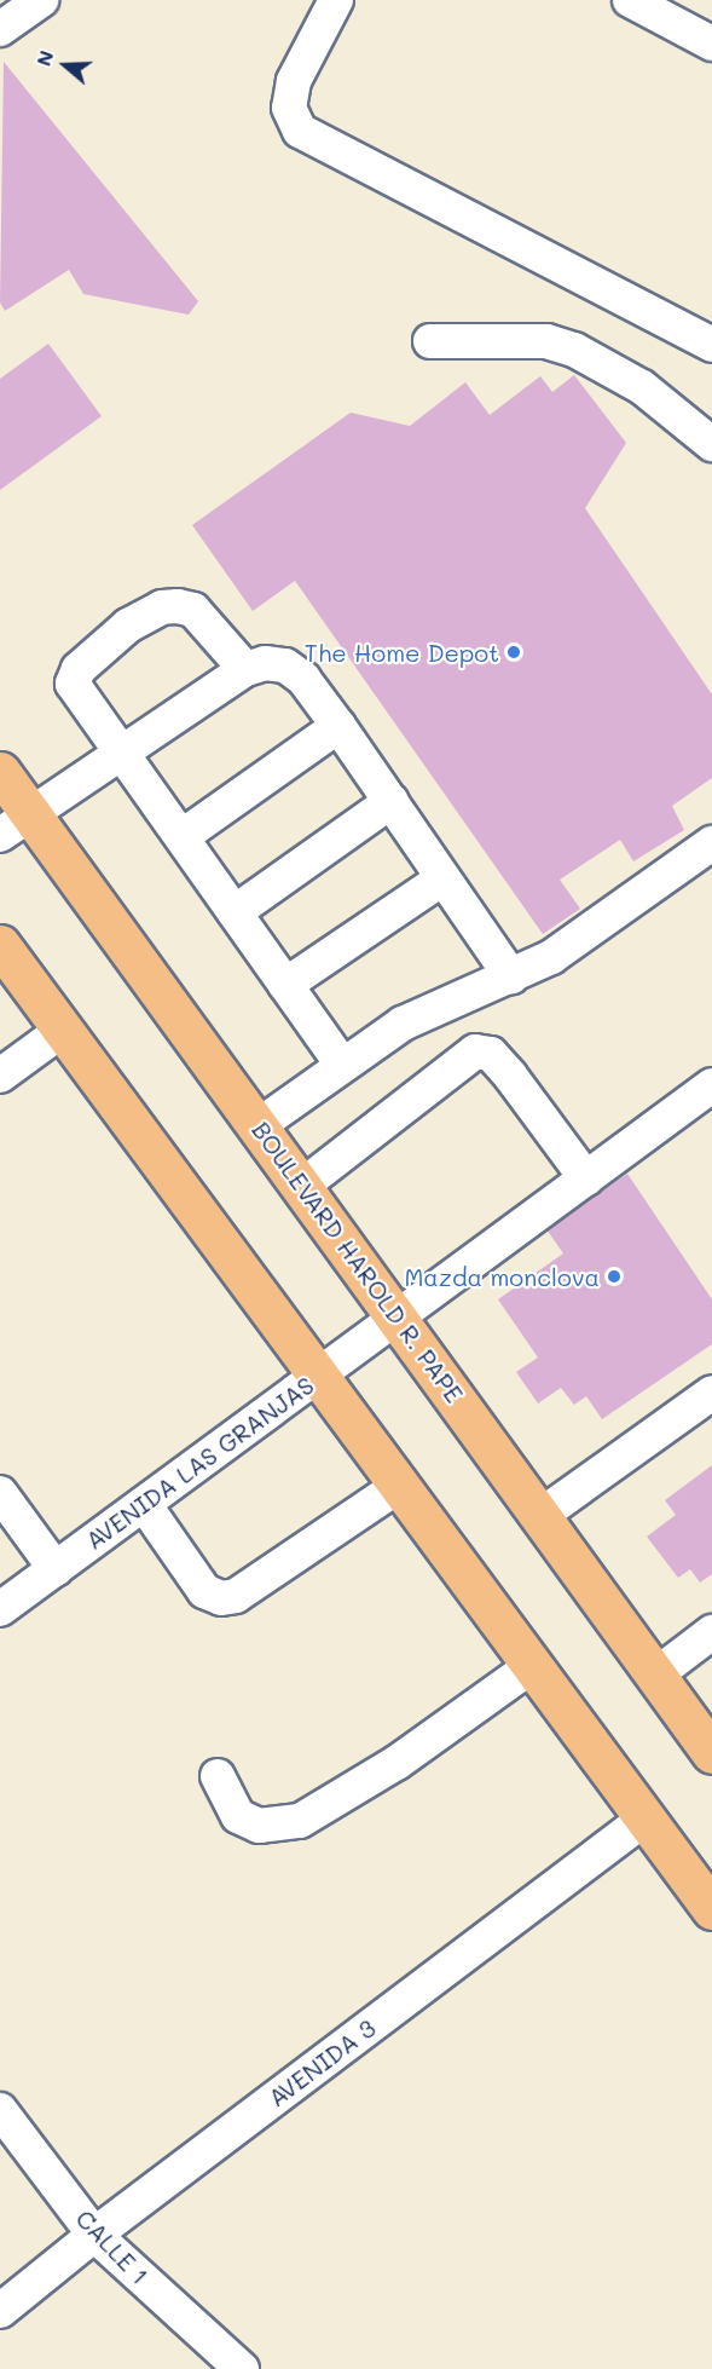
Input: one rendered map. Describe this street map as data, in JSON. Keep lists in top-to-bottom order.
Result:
{
  "streets": {
    "highway": ["BOULEVARD HAROLD R. PAPE"],
    "street": ["AVENIDA LAS GRANJAS", "AVENIDA 3", "CALLE 1"]
  },
  "crossings": [
    ["BOULEVARD HAROLD R. PAPE", "AVENIDA LAS GRANJAS"],
    ["AVENIDA 3", "CALLE 1"]
  ],
  "places": ["The Home Depot", "Mazda monclova"],
  "north": "left"
}
